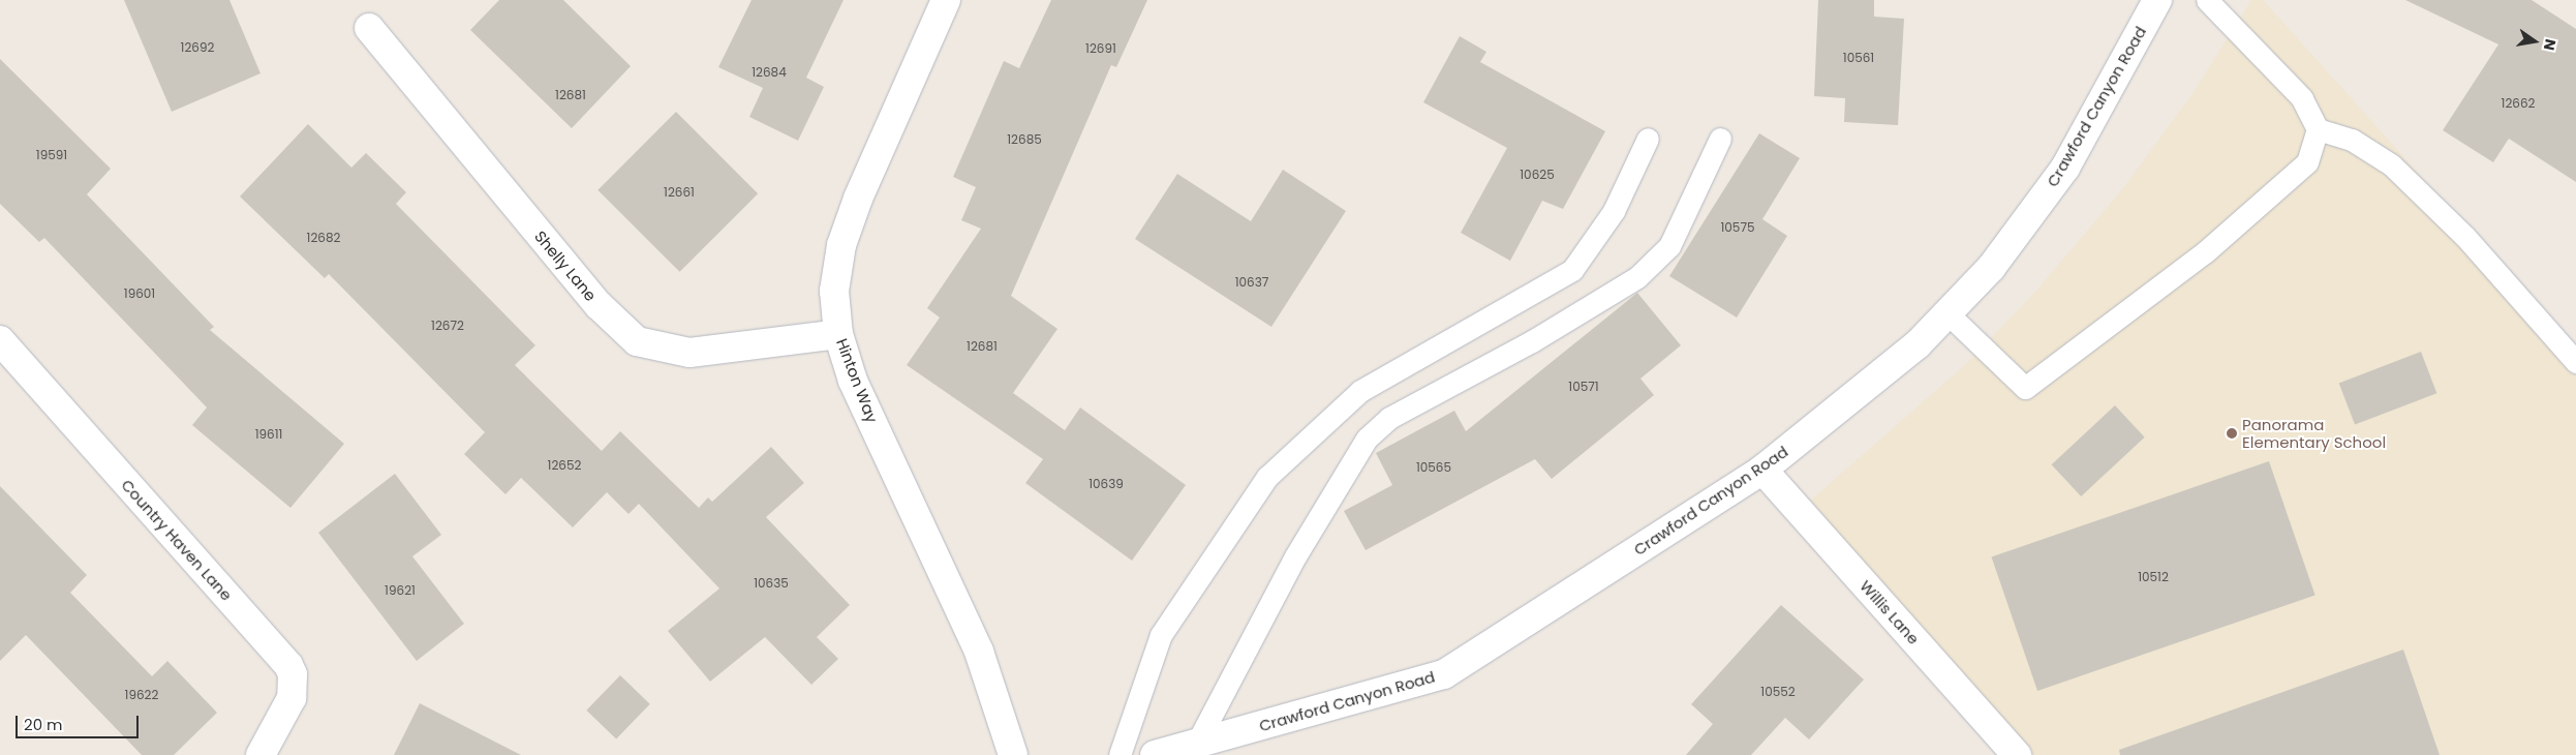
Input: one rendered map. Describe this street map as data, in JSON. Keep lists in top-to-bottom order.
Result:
{
  "streets": {
    "street": [
      "Crawford Canyon Road",
      "Shelly Lane",
      "Hinton Way",
      "Country Haven Lane",
      "Willis Lane"
    ]
  },
  "crossings": [
    ["Crawford Canyon Road", "Willis Lane"],
    ["Shelly Lane", "Hinton Way"]
  ],
  "places": ["Panorama Elementary School"],
  "house_numbers": [
    "12692",
    "12691",
    "10561",
    "12684",
    "12681",
    "12662",
    "12685",
    "19591",
    "10625",
    "12661",
    "10575",
    "12682",
    "10637",
    "19601",
    "12672",
    "12681",
    "10571",
    "19611",
    "12652",
    "10565",
    "10639",
    "10512",
    "10635",
    "19621",
    "10552",
    "19622"
  ],
  "scale_bar": "20 m",
  "north": "right"
}
